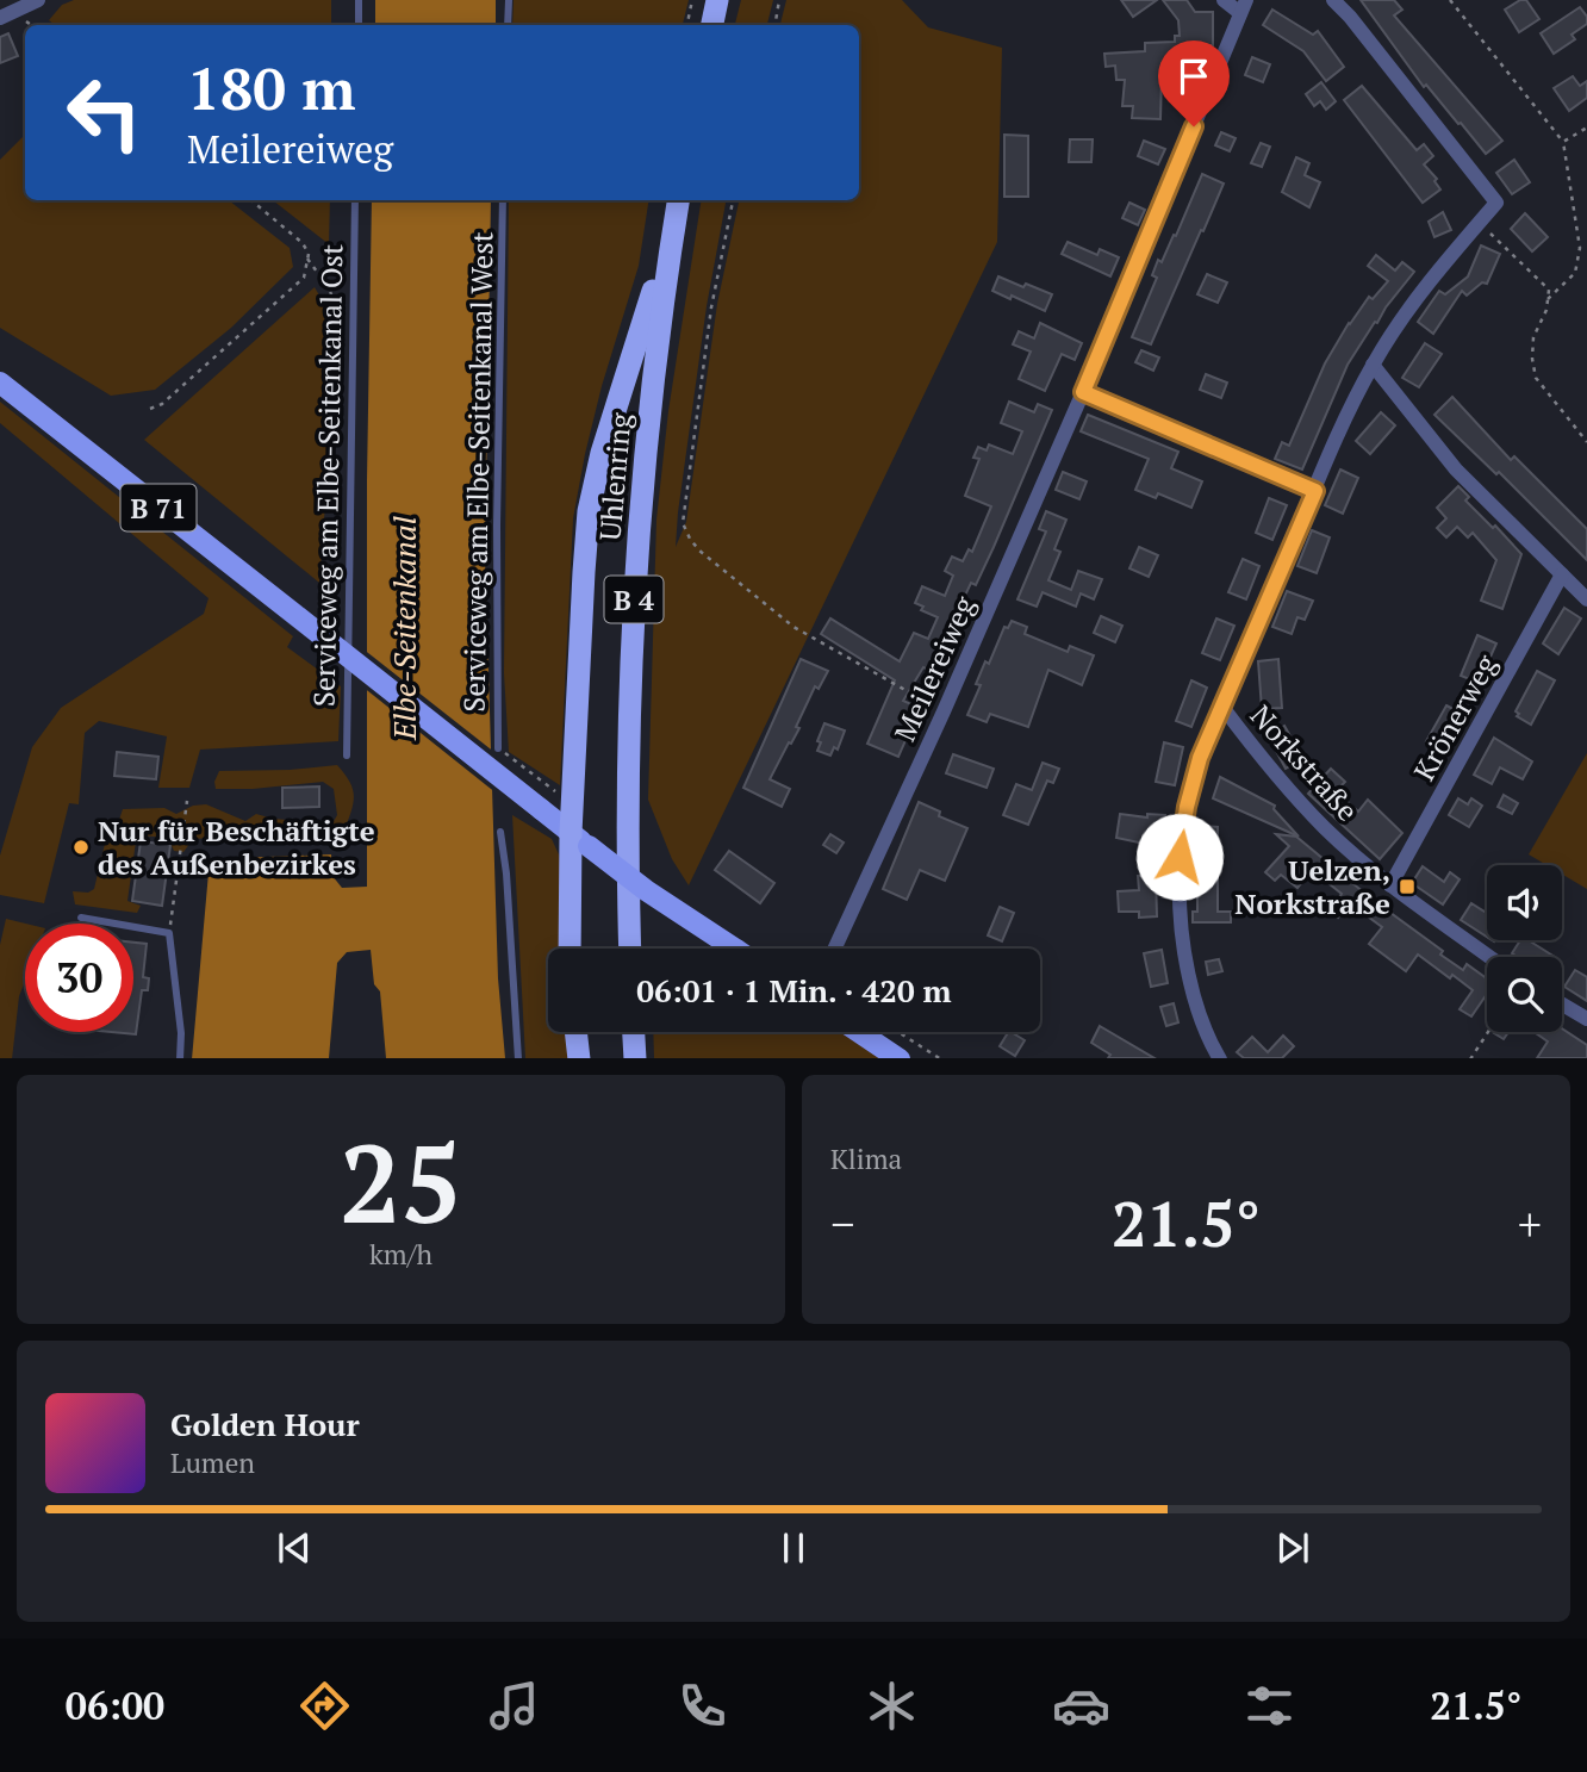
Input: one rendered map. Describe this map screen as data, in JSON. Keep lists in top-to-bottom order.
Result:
{
  "streets": {
    "highway": ["Uhlenring", "B 4"],
    "main road": ["B 71"],
    "street": ["Meilereiweg", "Krönerweg", "Norkstraße"],
    "lane": ["Serviceweg am Elbe-Seitenkanal West", "Serviceweg am Elbe-Seitenkanal Ost"]
  },
  "crossings": [
    ["Krönerweg", "Norkstraße"]
  ],
  "water": ["Elbe-Seitenkanal"],
  "places": {
    "other": ["Nur für Beschäftigte des Außenbezirkes"],
    "transit": ["Uelzen, Norkstraße"]
  },
  "page": {
    "turn": ["180 m", "Meilereiweg"],
    "limit": "30",
    "trip": "06:01 · 1 Min. · 420 m",
    "tile": [
      ["25", "km/h"],
      "Klima"
    ],
    "heat": ["−", "21.5°", "+"],
    "song": ["Golden Hour", "Lumen"],
    "tabs": ["06:00", "21.5°"]
  }
}
